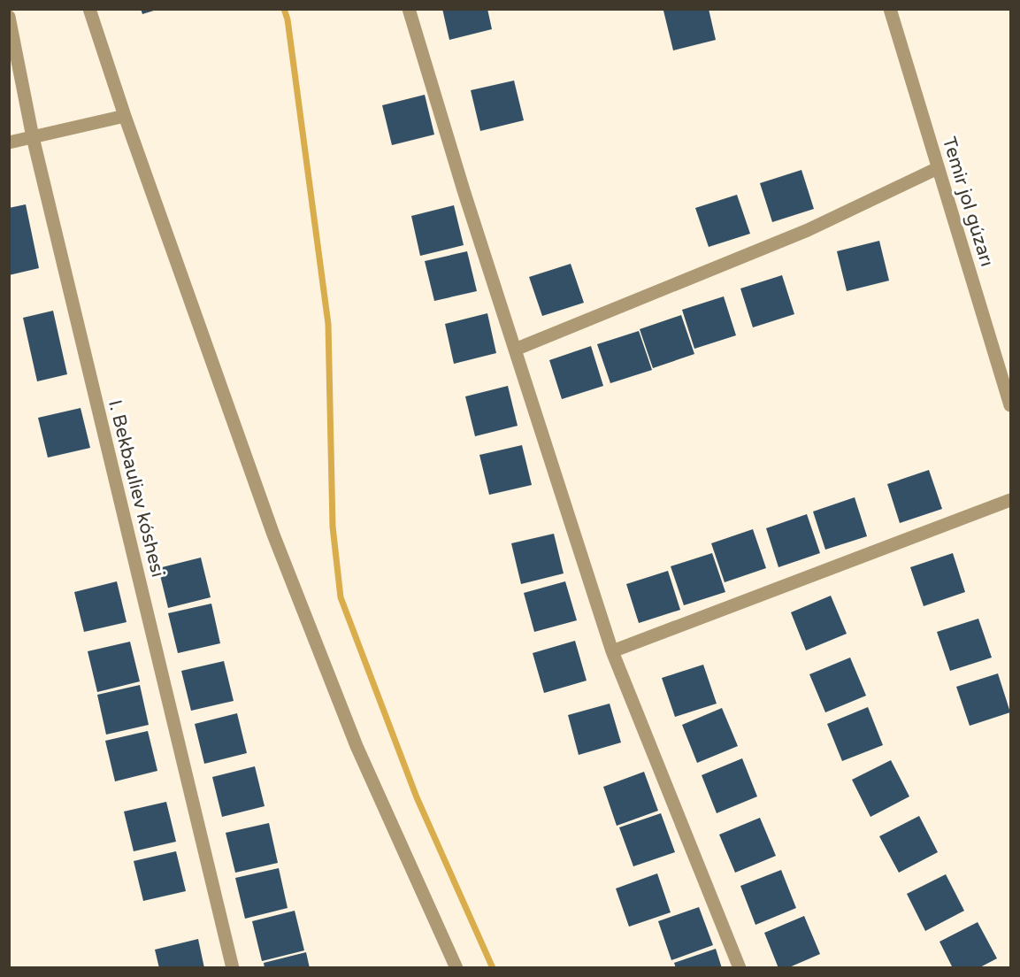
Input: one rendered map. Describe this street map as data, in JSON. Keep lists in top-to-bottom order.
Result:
{
  "streets": {
    "street": ["Temir jol gúzarı", "I. Bekbauliev kóshesi"]
  }
}
